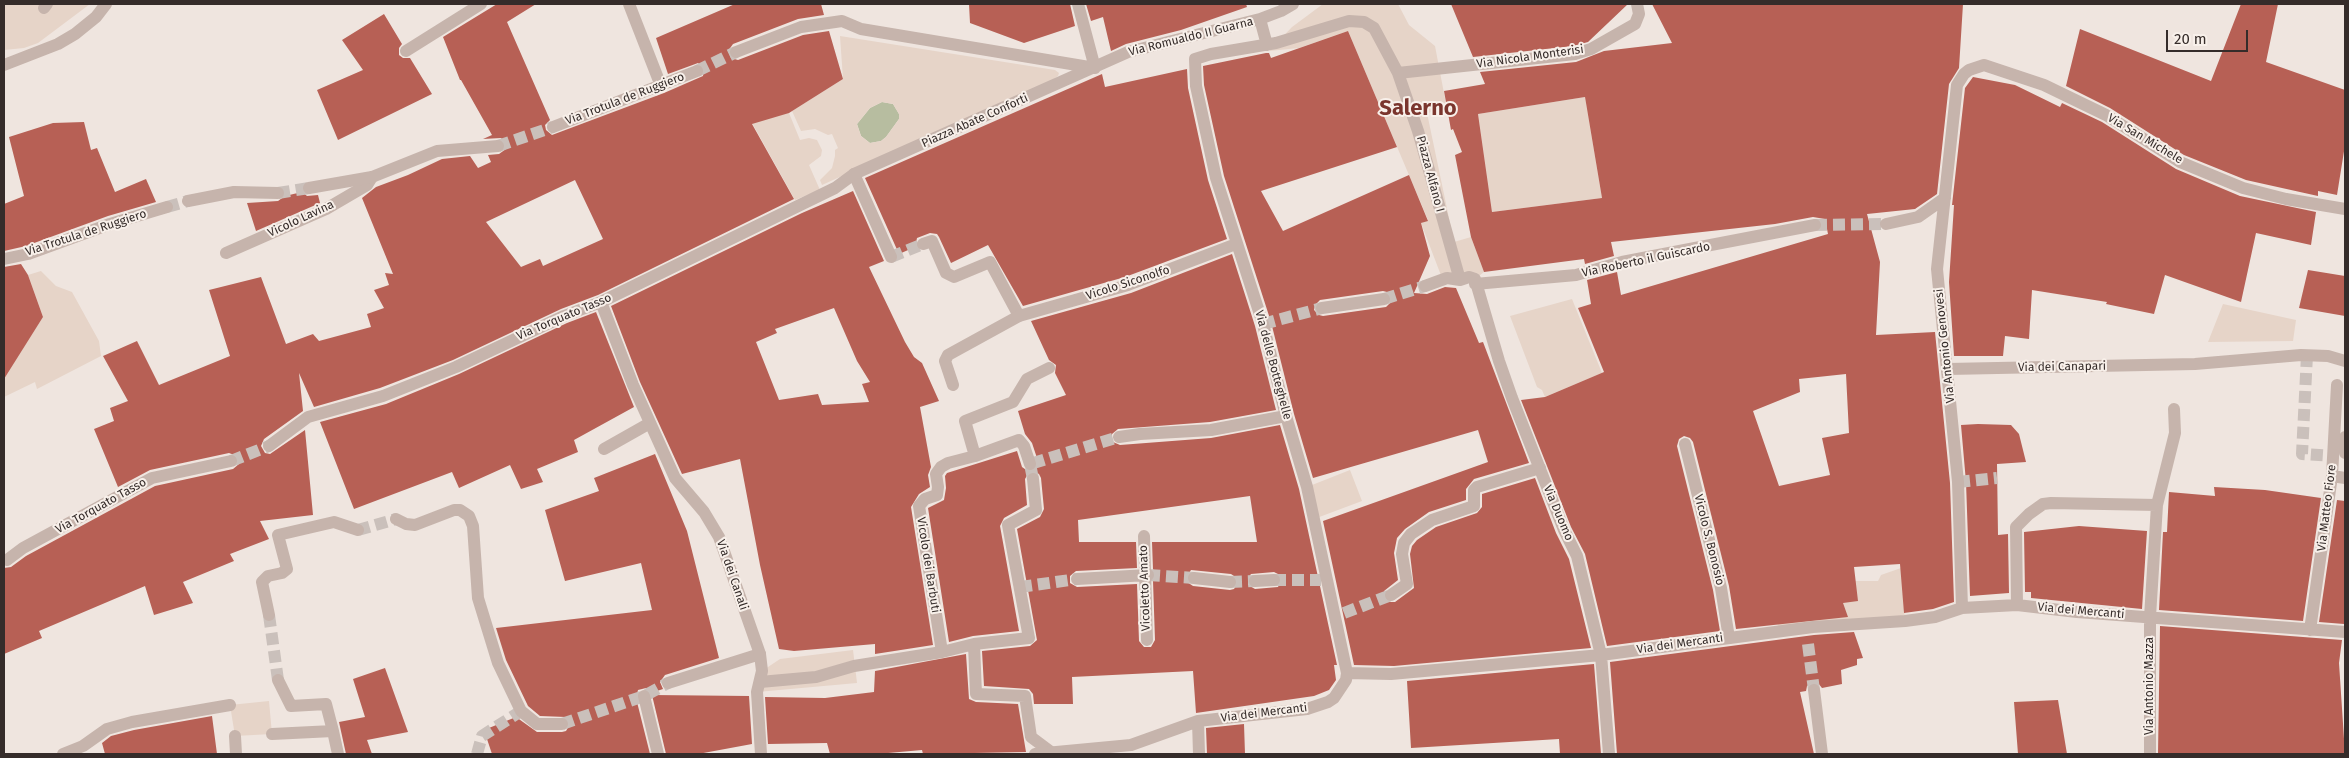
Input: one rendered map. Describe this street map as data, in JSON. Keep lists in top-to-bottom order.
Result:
{
  "streets": {
    "street": [
      "Via Romualdo II Guarna",
      "Via Nicola Monterisi",
      "Via Trotula de Ruggiero",
      "Piazza Abate Conforti",
      "Via San Michele",
      "Piazza Alfano I",
      "Vicolo Lavina",
      "Via Roberto il Guiscardo",
      "Vicolo Siconolfo",
      "Via Torquato Tasso",
      "Via Antonio Genovesi",
      "Via delle Botteghelle",
      "Via dei Canapari",
      "Via Matteo Fiore",
      "Via Duomo",
      "Vicolo S. Bonosio",
      "Vicolo dei Barbuti",
      "Via dei Canali",
      "Vicoletto Amato",
      "Via dei Mercanti",
      "Via Antonio Mazza"
    ]
  },
  "crossings": [
    ["Via Romualdo II Guarna", "Piazza Abate Conforti"],
    ["Via Romualdo II Guarna", "Piazza Alfano I"],
    ["Via Romualdo II Guarna", "Via delle Botteghelle"],
    ["Via Nicola Monterisi", "Piazza Alfano I"],
    ["Piazza Abate Conforti", "Via Torquato Tasso"],
    ["Via San Michele", "Via Antonio Genovesi"],
    ["Via Roberto il Guiscardo", "Via Duomo"],
    ["Vicolo Siconolfo", "Via delle Botteghelle"],
    ["Via Torquato Tasso", "Via dei Canali"],
    ["Via Antonio Genovesi", "Via dei Canapari"],
    ["Via Antonio Genovesi", "Via dei Mercanti"],
    ["Via delle Botteghelle", "Via dei Mercanti"],
    ["Via Matteo Fiore", "Via dei Mercanti"],
    ["Via Duomo", "Via dei Mercanti"],
    ["Vicolo S. Bonosio", "Via dei Mercanti"],
    ["Via dei Mercanti", "Via Antonio Mazza"]
  ],
  "districts": ["Salerno"],
  "scale_bar": "20 m"
}
